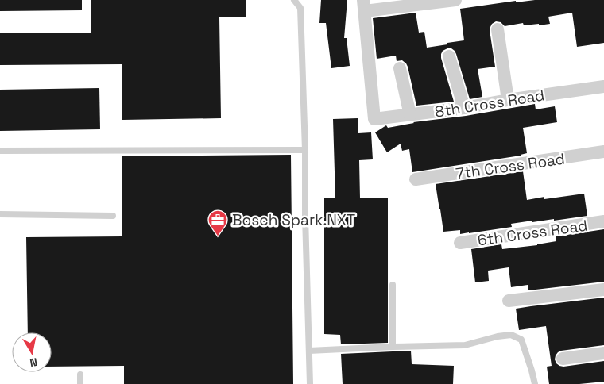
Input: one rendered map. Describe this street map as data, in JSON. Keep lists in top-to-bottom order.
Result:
{
  "streets": {
    "street": ["8th Cross Road", "7th Cross Road", "6th Cross Road"]
  },
  "places": {
    "office": ["Bosch Spark.NXT"]
  },
  "north": "bottom"
}
